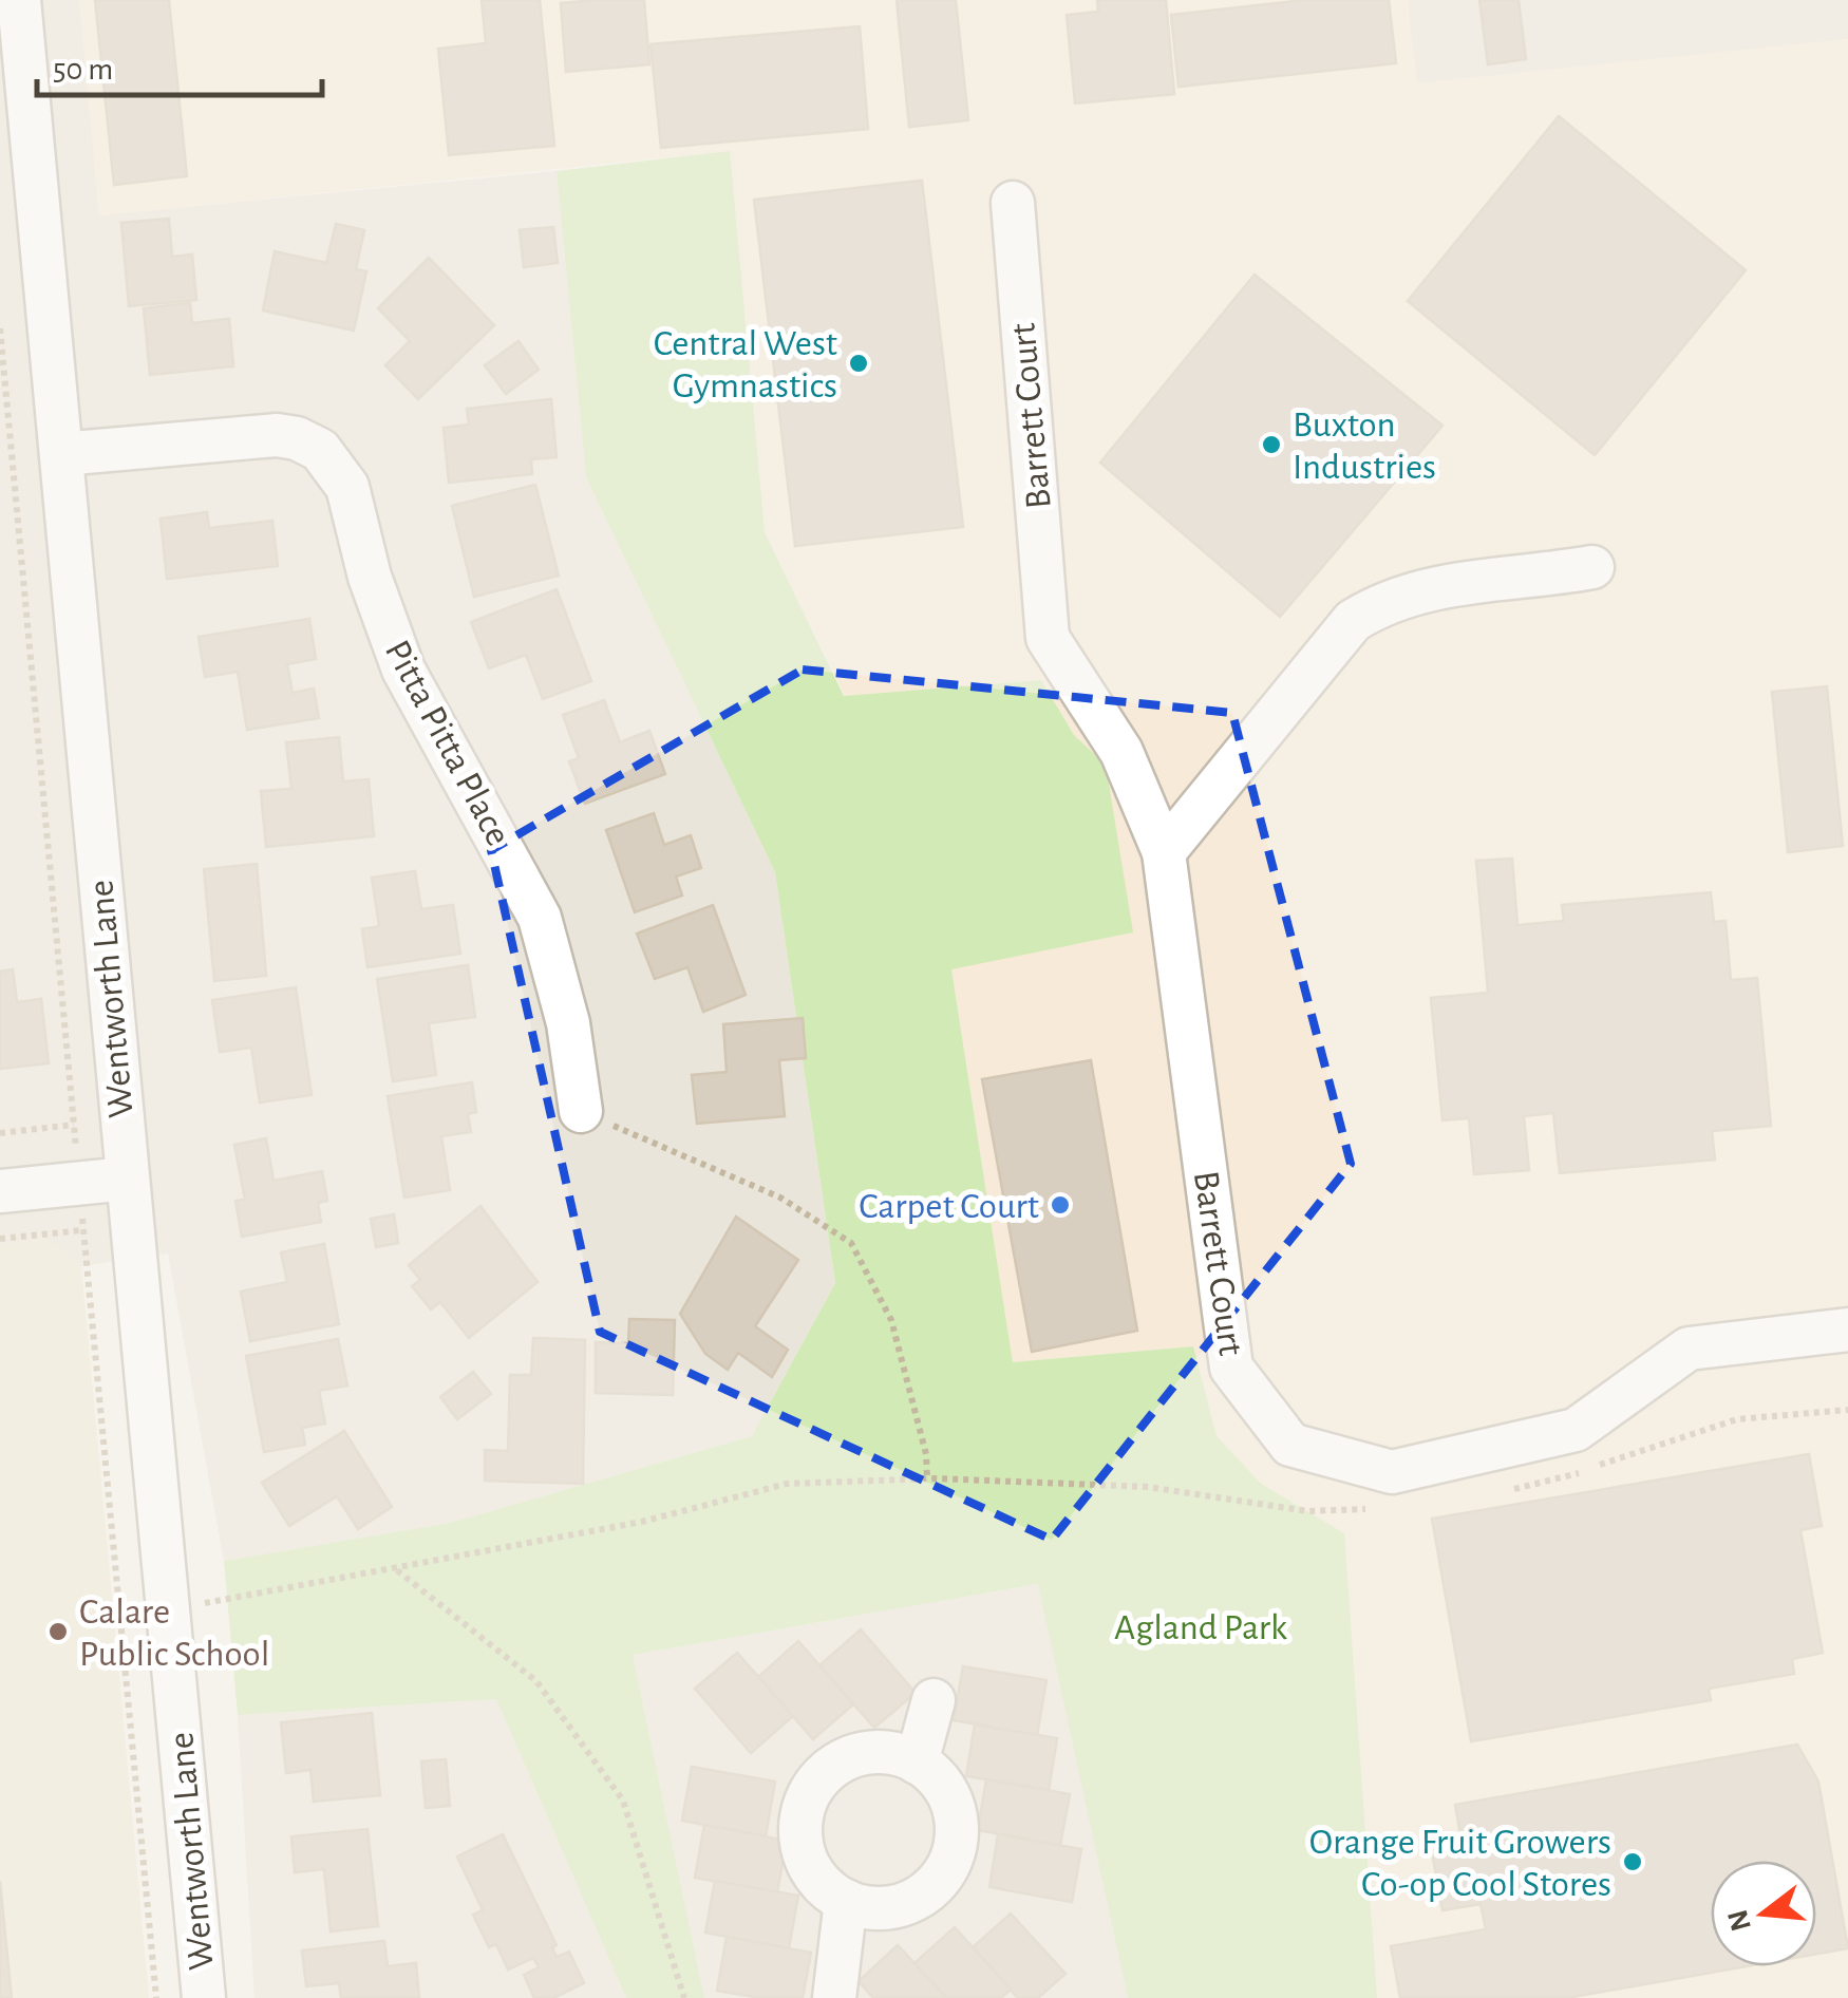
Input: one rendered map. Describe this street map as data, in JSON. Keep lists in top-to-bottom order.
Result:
{
  "streets": {
    "street": ["Barrett Court", "Pitta Pitta Place", "Wentworth Lane"]
  },
  "crossings": [
    ["Pitta Pitta Place", "Wentworth Lane"]
  ],
  "parks": ["Agland Park"],
  "places": [
    "Central West Gymnastics",
    "Buxton Industries",
    "Carpet Court",
    "Calare Public School",
    "Orange Fruit Growers Co-op Cool Stores"
  ],
  "scale_bar": "50 m",
  "north": "left"
}
